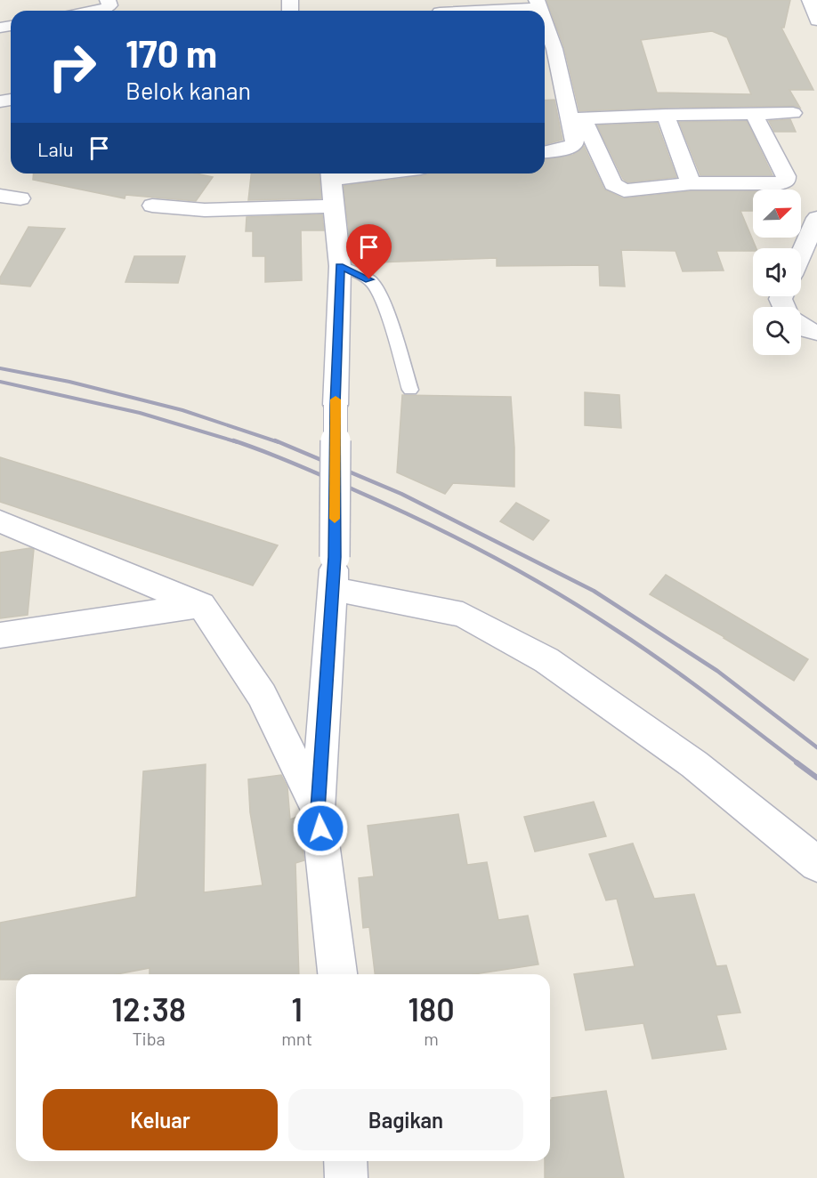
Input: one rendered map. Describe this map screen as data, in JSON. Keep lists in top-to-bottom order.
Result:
{
  "north": "top right",
  "page": {
    "turn": ["170 m", "Belok kanan"],
    "then": "Lalu",
    "eta": [
      "12:38",
      "Tiba",
      "1",
      "mnt",
      "180",
      "m"
    ],
    "buttons": ["Keluar", "Bagikan"]
  }
}
